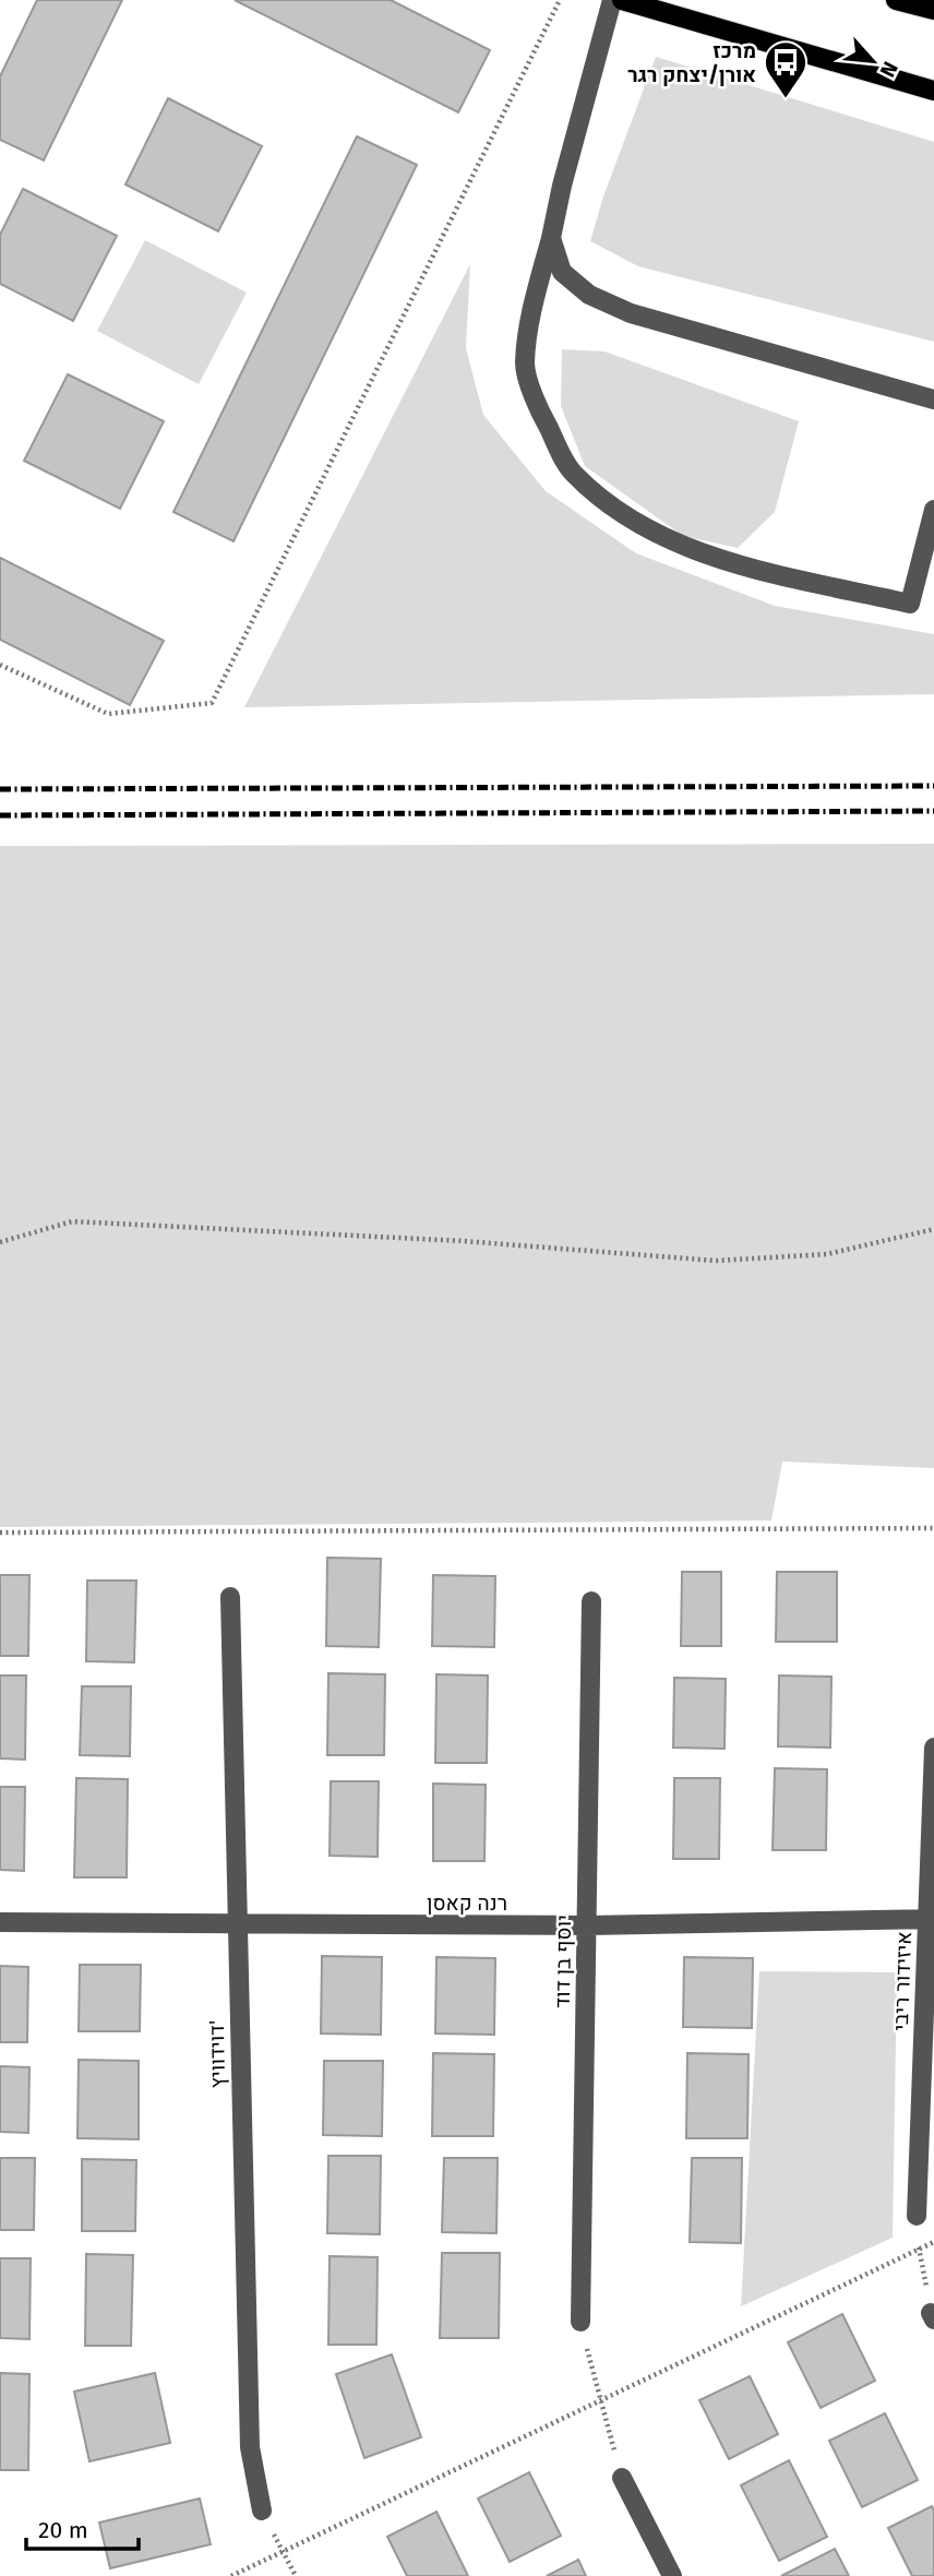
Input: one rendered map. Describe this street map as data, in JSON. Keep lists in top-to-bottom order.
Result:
{
  "streets": {
    "street": [
      "רנה קאסן",
      "יוסף בן דוד",
      "איזידור ריבי",
      "דוידוויץ'"
    ]
  },
  "crossings": [
    ["רנה קאסן", "יוסף בן דוד"],
    ["רנה קאסן", "איזידור ריבי"],
    ["רנה קאסן", "דוידוויץ'"]
  ],
  "places": {
    "bus stop": ["מרכז אורן/יצחק רגר"]
  },
  "scale_bar": "20 m",
  "north": "bottom right"
}
